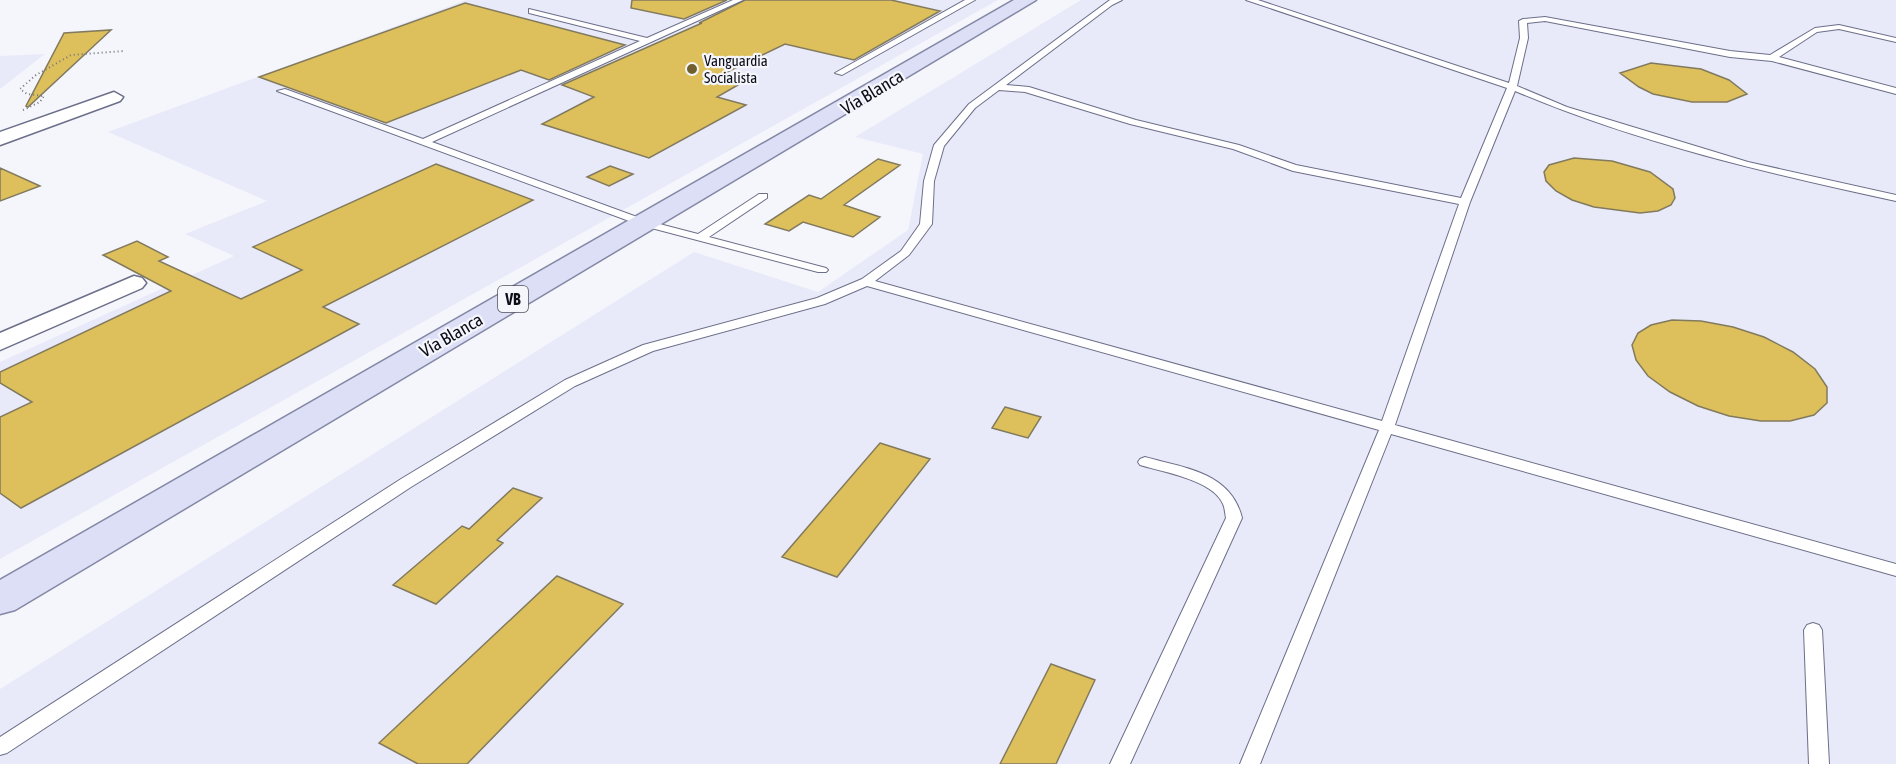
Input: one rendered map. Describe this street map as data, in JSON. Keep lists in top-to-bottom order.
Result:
{
  "streets": {
    "main road": ["Vía Blanca", "VB"]
  },
  "places": ["Vanguardia Socialista"]
}
